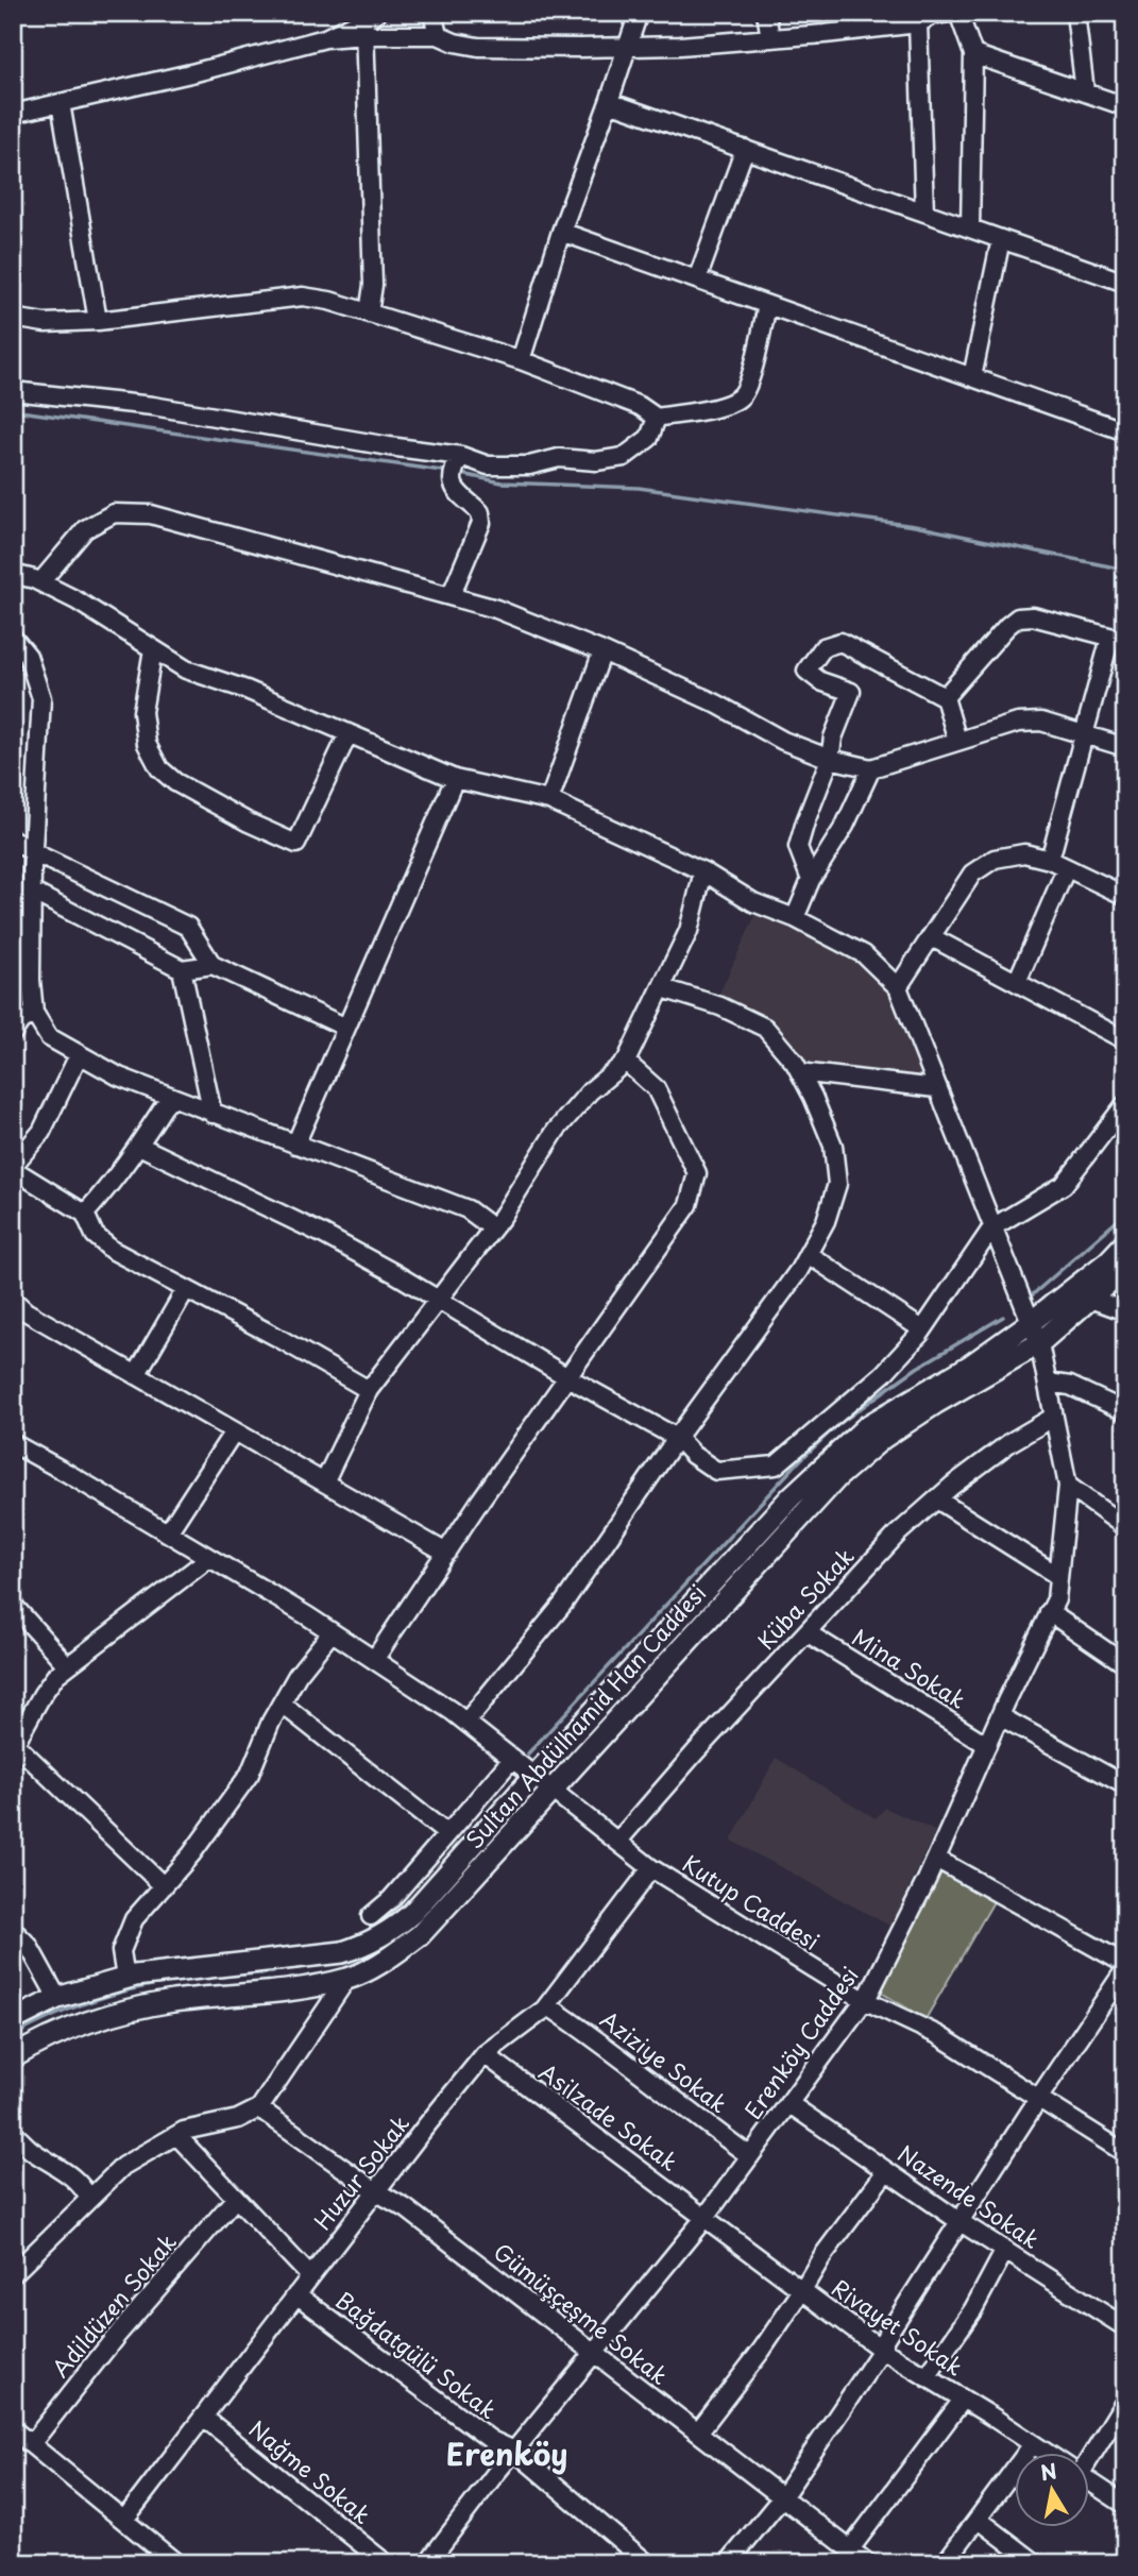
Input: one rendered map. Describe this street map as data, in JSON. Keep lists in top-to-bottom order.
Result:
{
  "streets": {
    "main road": ["Sultan Abdülhamid Han Caddesi"],
    "street": [
      "Küba Sokak",
      "Mina Sokak",
      "Kutup Caddesi",
      "Erenköy Caddesi",
      "Aziziye Sokak",
      "Asilzade Sokak",
      "Huzur Sokak",
      "Nazende Sokak",
      "Adildüzen Sokak",
      "Gümüşçeşme Sokak",
      "Rivayet Sokak",
      "Bağdatgülü Sokak",
      "Nağme Sokak"
    ]
  },
  "crossings": [
    ["Küba Sokak", "Mina Sokak"],
    ["Küba Sokak", "Kutup Caddesi"],
    ["Küba Sokak", "Erenköy Caddesi"],
    ["Mina Sokak", "Erenköy Caddesi"],
    ["Sultan Abdülhamid Han Caddesi", "Kutup Caddesi"],
    ["Sultan Abdülhamid Han Caddesi", "Erenköy Caddesi"],
    ["Kutup Caddesi", "Erenköy Caddesi"],
    ["Kutup Caddesi", "Huzur Sokak"],
    ["Erenköy Caddesi", "Aziziye Sokak"],
    ["Erenköy Caddesi", "Asilzade Sokak"],
    ["Erenköy Caddesi", "Nazende Sokak"],
    ["Erenköy Caddesi", "Gümüşçeşme Sokak"],
    ["Erenköy Caddesi", "Rivayet Sokak"],
    ["Erenköy Caddesi", "Bağdatgülü Sokak"],
    ["Aziziye Sokak", "Huzur Sokak"],
    ["Asilzade Sokak", "Huzur Sokak"],
    ["Asilzade Sokak", "Rivayet Sokak"],
    ["Huzur Sokak", "Gümüşçeşme Sokak"],
    ["Huzur Sokak", "Bağdatgülü Sokak"],
    ["Huzur Sokak", "Nağme Sokak"]
  ],
  "districts": ["Erenköy"],
  "north": "top"
}
